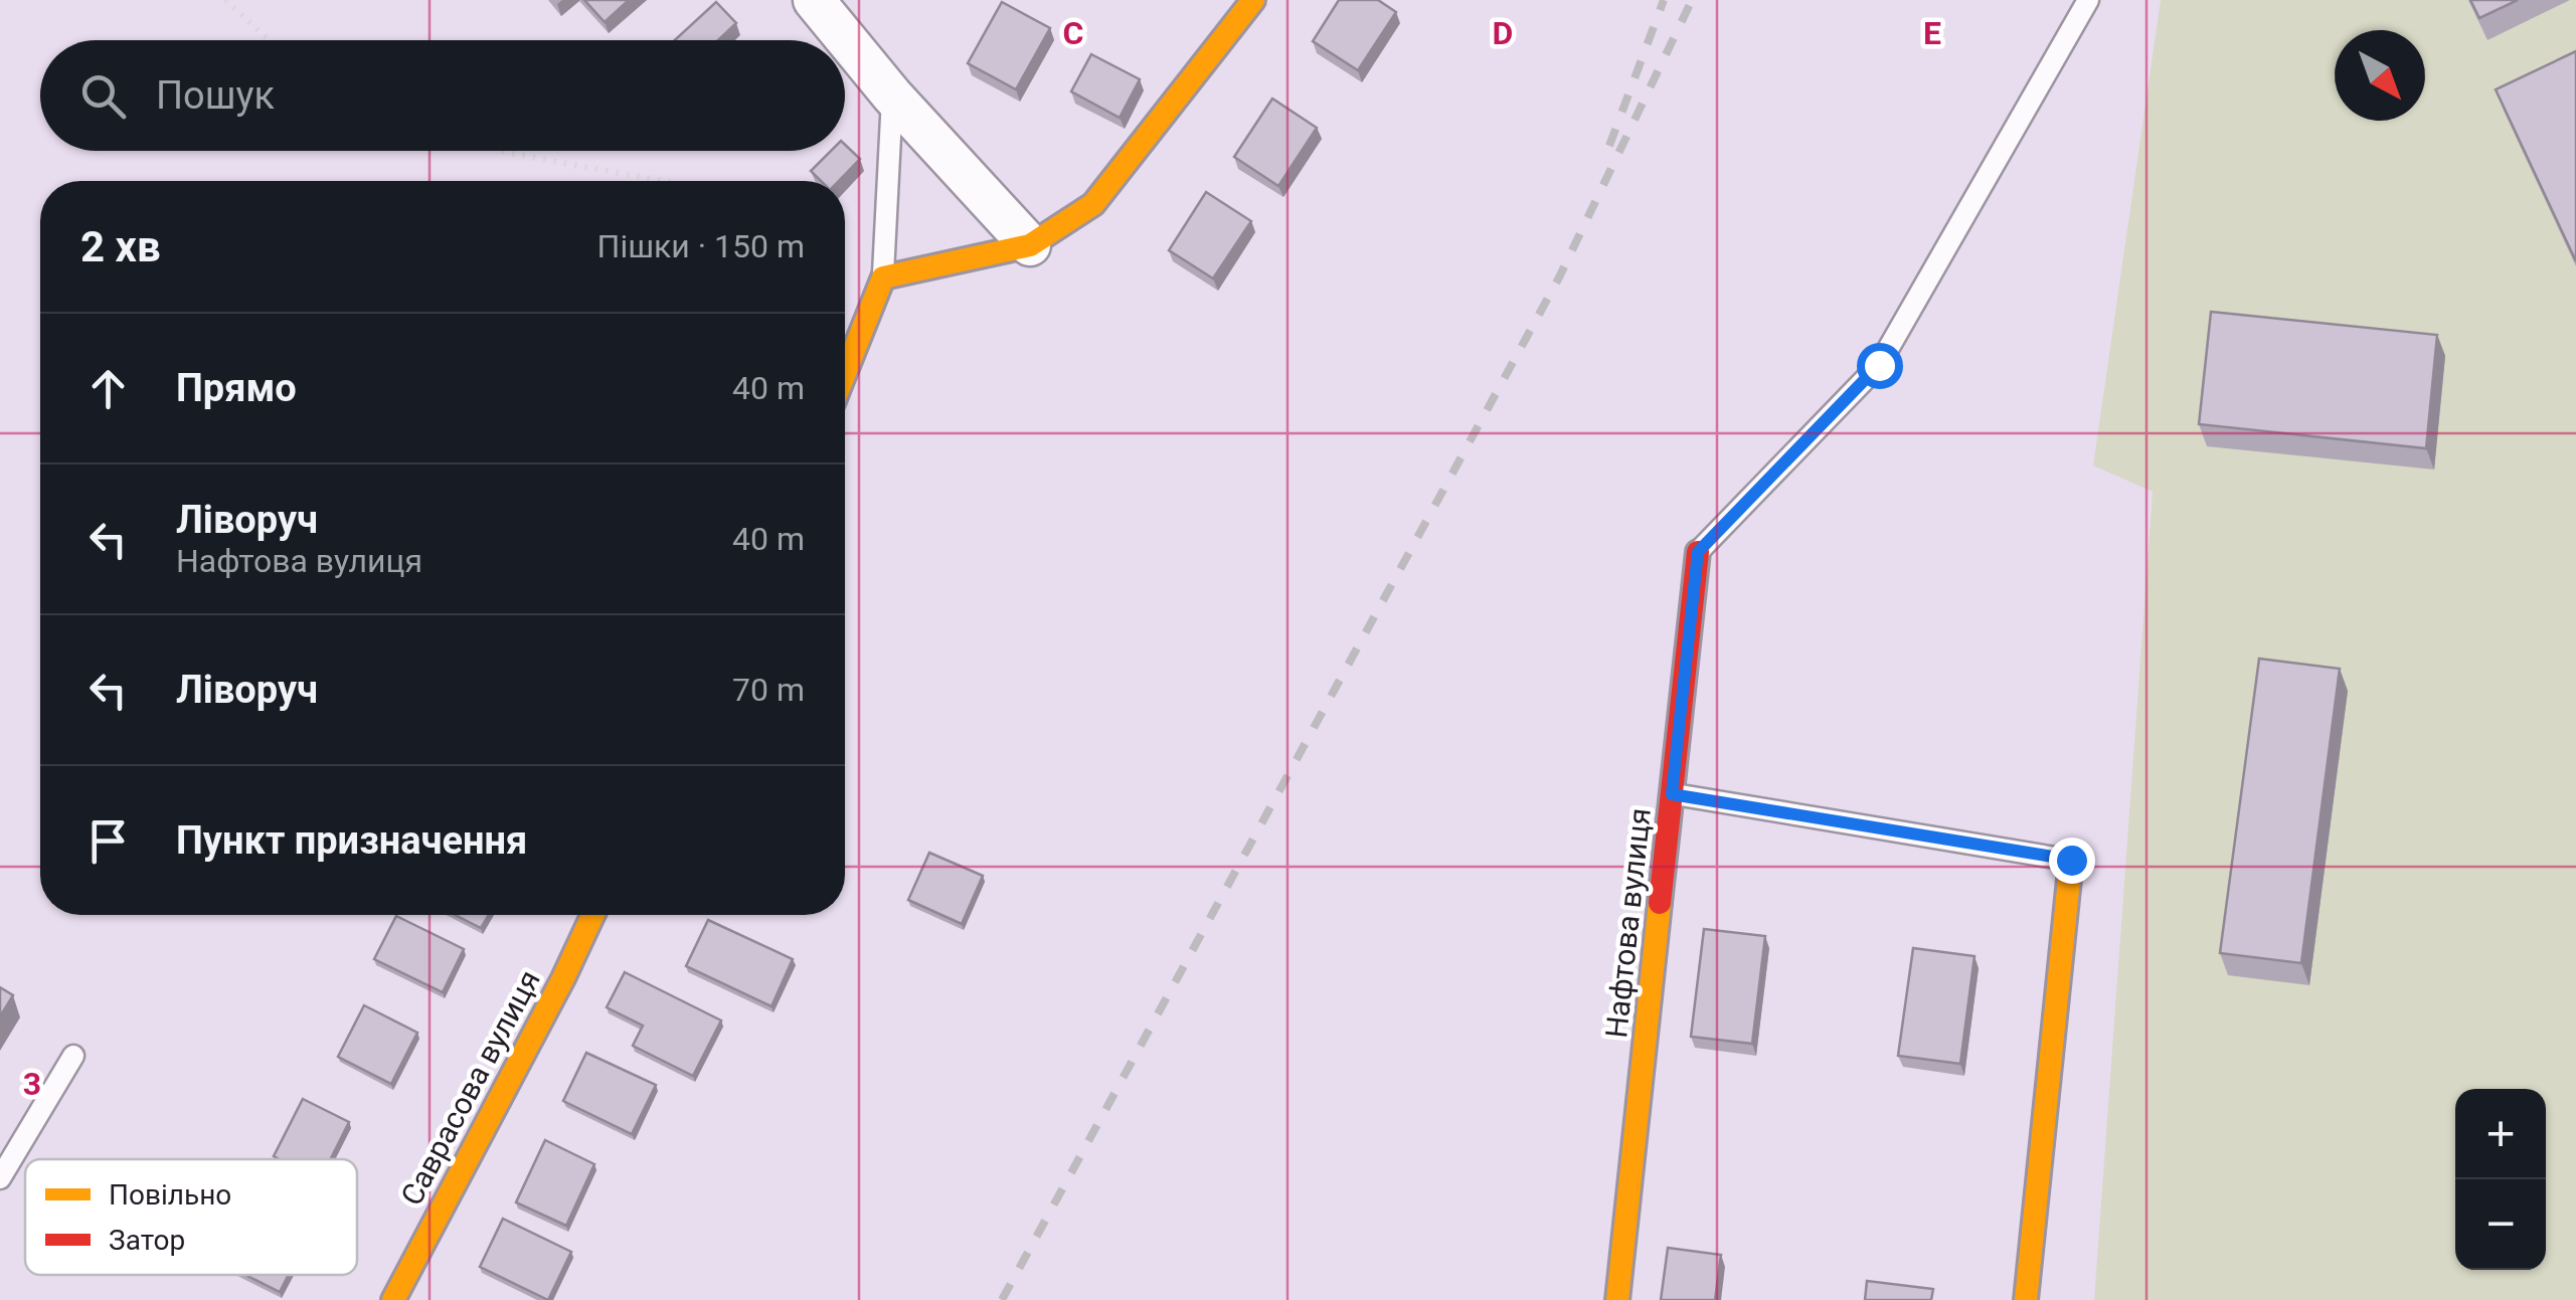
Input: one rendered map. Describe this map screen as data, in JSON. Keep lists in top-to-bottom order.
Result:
{
  "streets": {
    "street": ["Нафтова вулиця", "Саврасова вулиця"]
  },
  "legend": ["Повільно", "Затор"],
  "north": "bottom right",
  "page": {
    "search": "Пошук",
    "heading": ["2 хв", "Пішки · 150 m"],
    "list": [
      ["Прямо", "40 m"],
      ["Ліворуч", "Нафтова вулиця", "40 m"],
      ["Ліворуч", "70 m"],
      "Пункт призначення"
    ],
    "map_buttons": ["+", "−"]
  },
  "grid": {
    "columns": ["C", "D", "E"],
    "rows": ["3"]
  }
}
